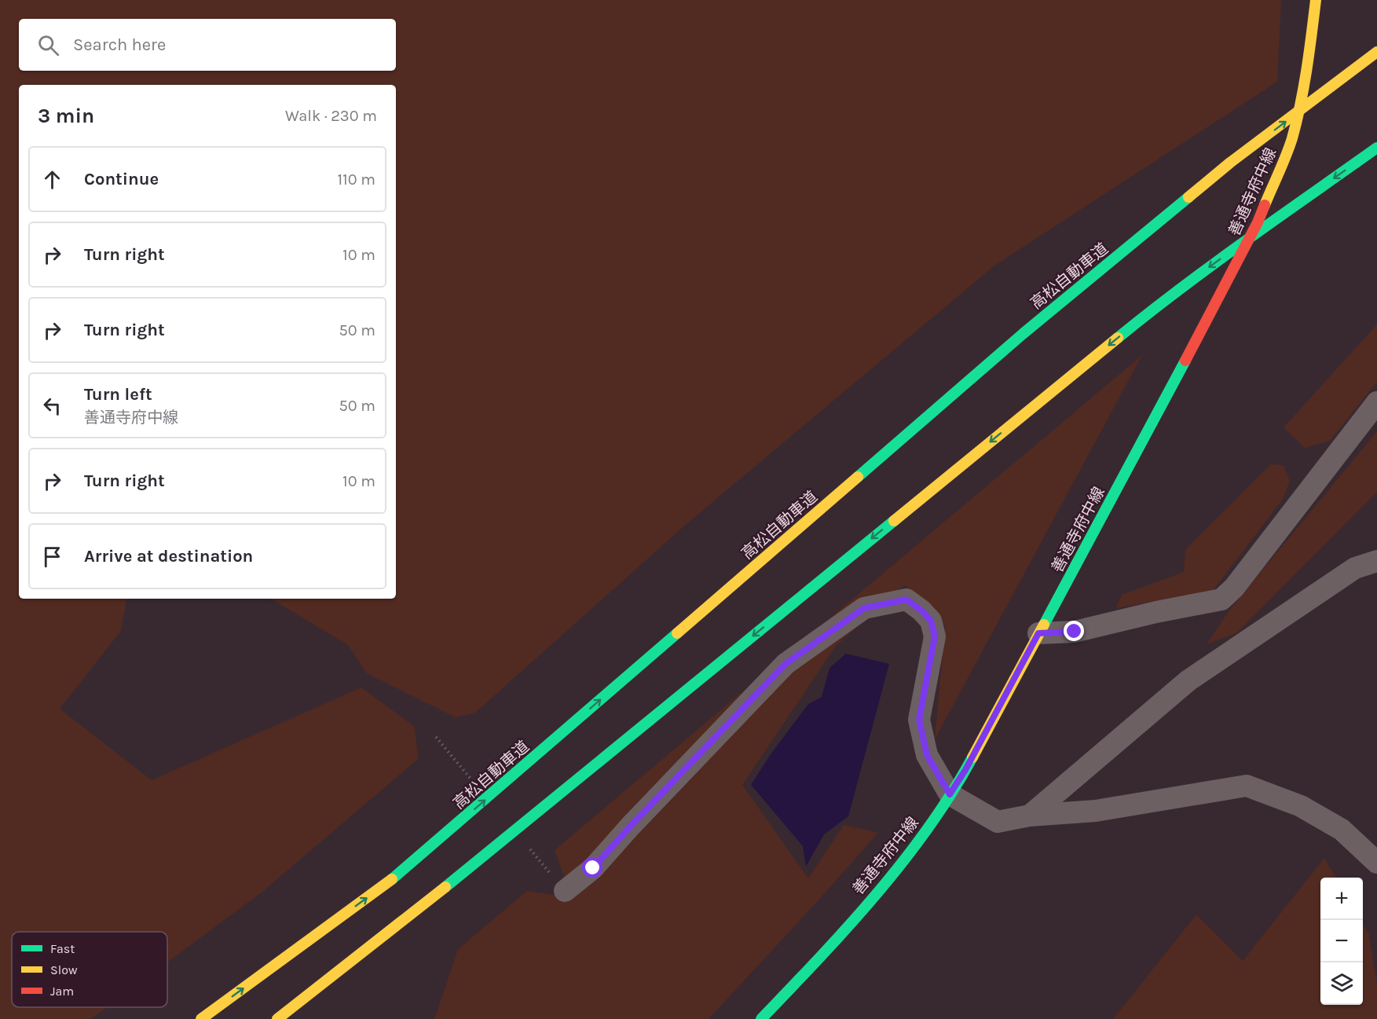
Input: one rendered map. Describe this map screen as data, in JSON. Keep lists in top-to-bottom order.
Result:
{
  "streets": {
    "main road": ["善通寺府中線", "高松自動車道"]
  },
  "legend": ["Fast", "Slow", "Jam"],
  "page": {
    "search": "Search here",
    "heading": ["3 min", "Walk · 230 m"],
    "list": [
      ["Continue", "110 m"],
      ["Turn right", "10 m"],
      ["Turn right", "50 m"],
      ["Turn left", "善通寺府中線", "50 m"],
      ["Turn right", "10 m"],
      "Arrive at destination"
    ],
    "map_buttons": ["+", "−"]
  }
}
